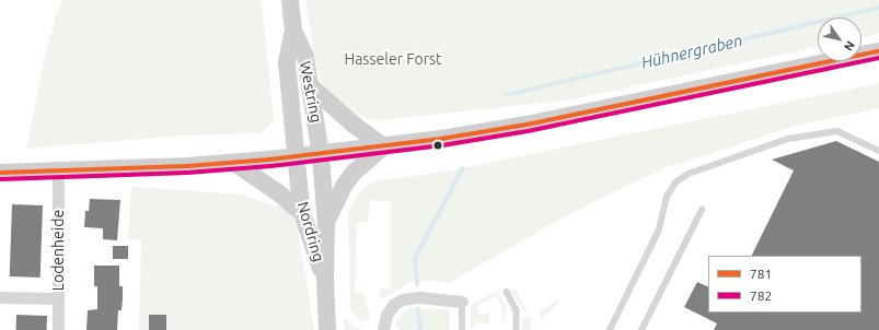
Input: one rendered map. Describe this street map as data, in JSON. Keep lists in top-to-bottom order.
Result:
{
  "streets": {
    "main road": ["Westring", "Nordring"],
    "street": ["Lodenheide"]
  },
  "crossings": [
    ["Westring", "Nordring"]
  ],
  "water": ["Hühnergraben"],
  "parks": ["Hasseler Forst"],
  "lines": ["transit line 781", "transit line 782"],
  "legend": ["781", "782"],
  "north": "bottom right"
}
